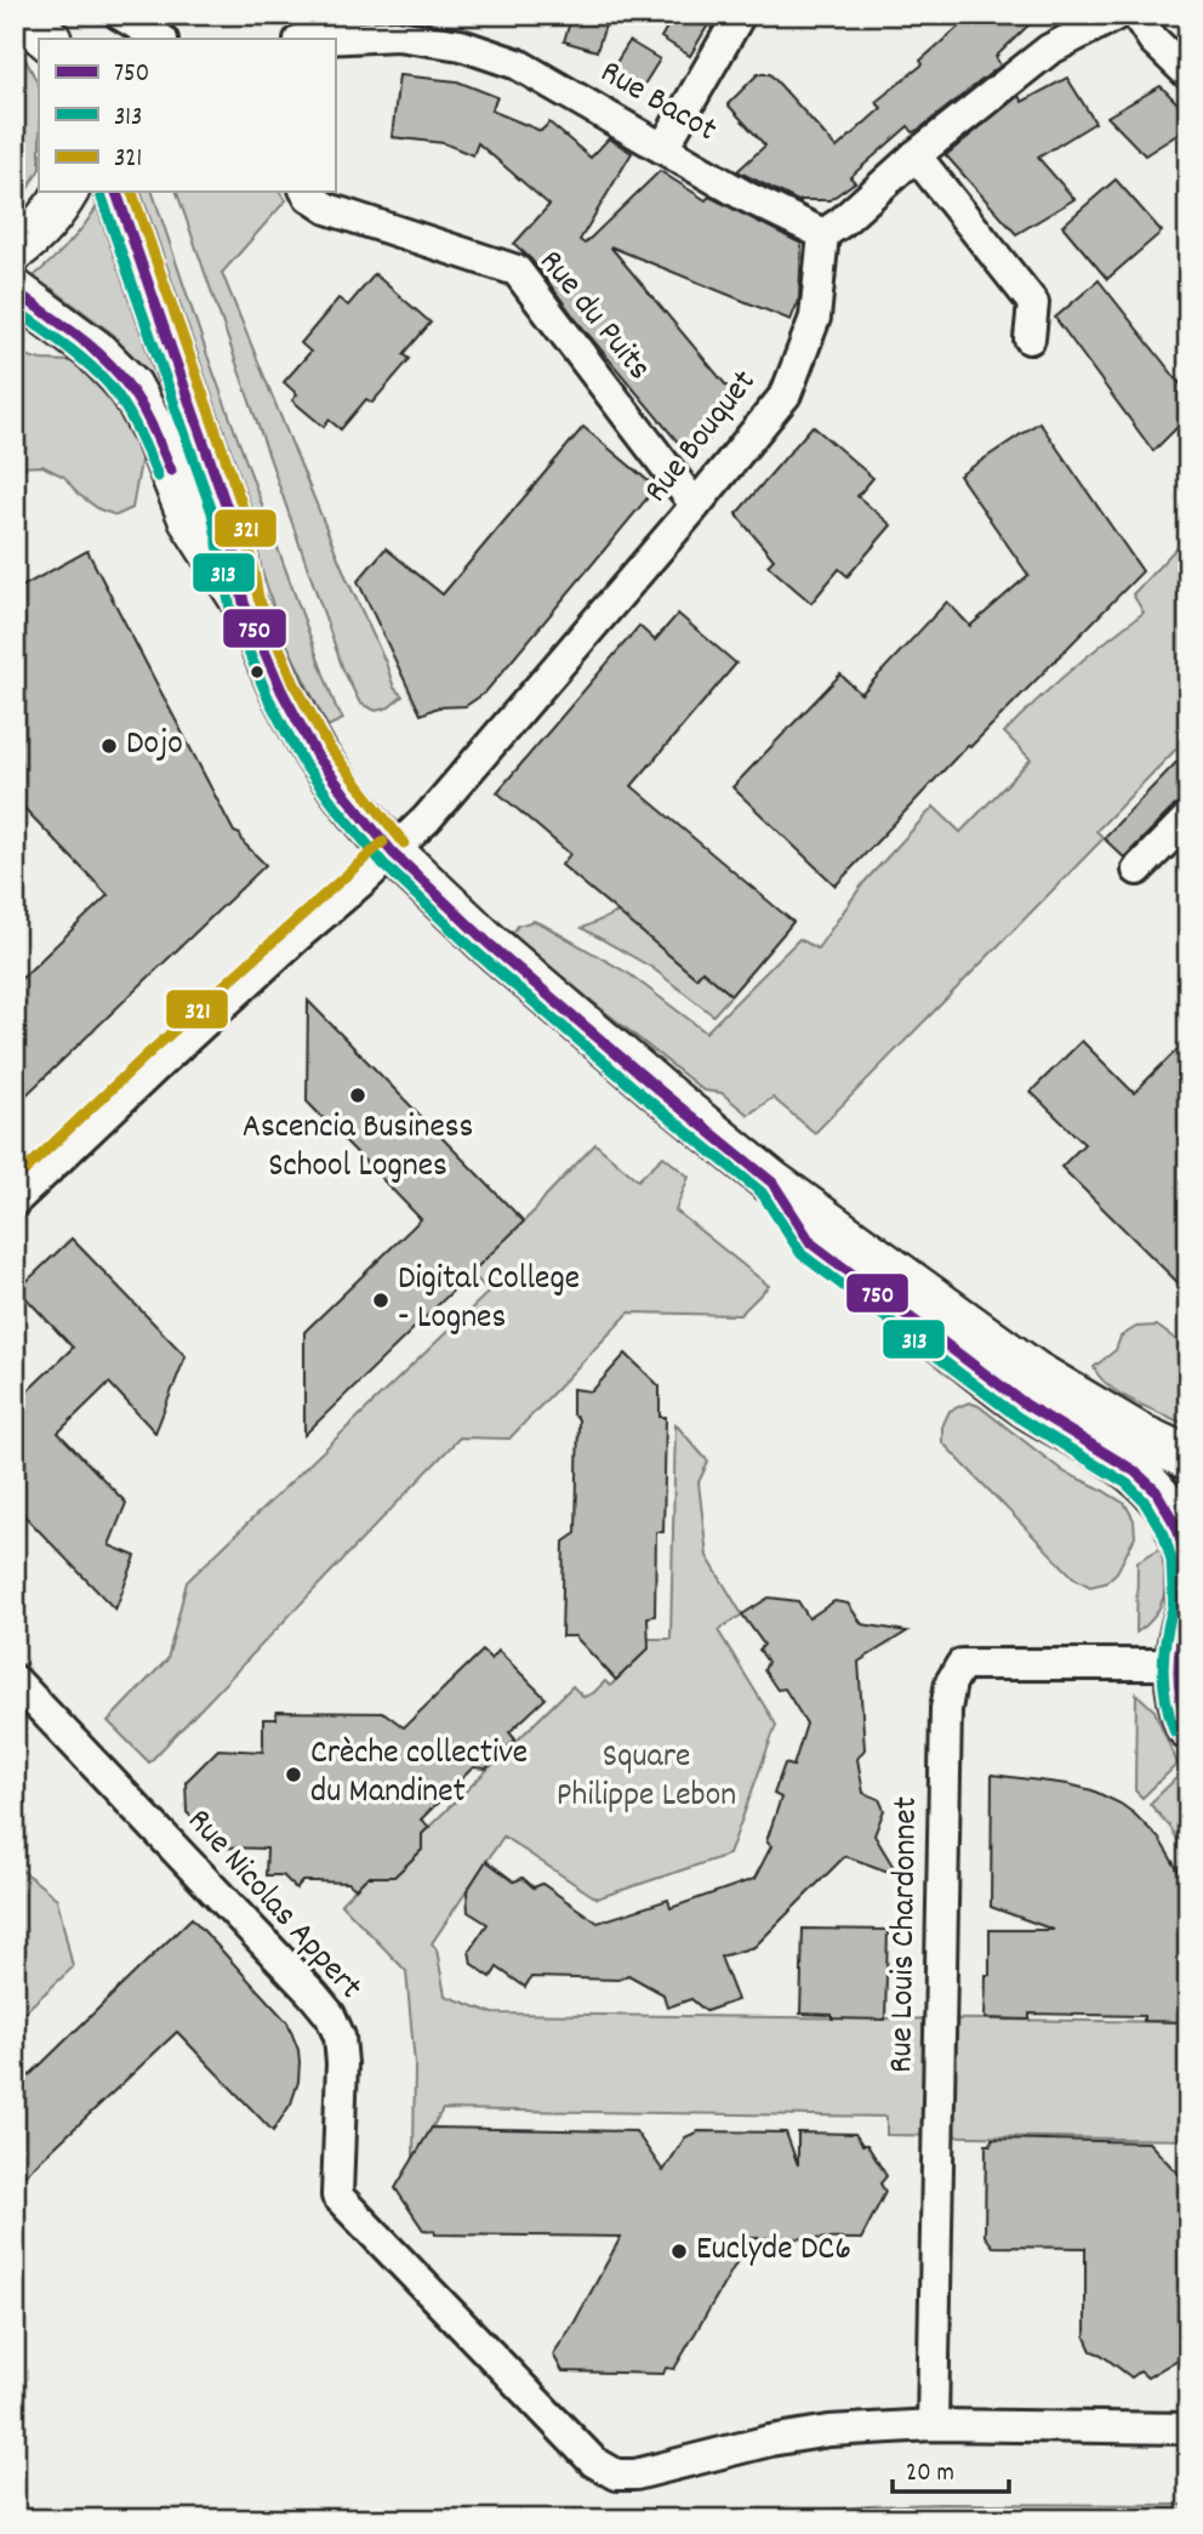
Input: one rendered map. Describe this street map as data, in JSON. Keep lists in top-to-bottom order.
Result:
{
  "streets": {
    "street": [
      "Rue Bacot",
      "Rue du Puits",
      "Rue Bouquet",
      "Rue Nicolas Appert",
      "Rue Louis Chardonnet"
    ]
  },
  "crossings": [
    ["Rue Bacot", "Rue Bouquet"],
    ["Rue du Puits", "Rue Bouquet"],
    ["Rue Nicolas Appert", "Rue Louis Chardonnet"]
  ],
  "parks": ["Square Philippe Lebon"],
  "places": [
    "Dojo",
    "Ascencia Business School Lognes",
    "Digital College - Lognes",
    "Crèche collective du Mandinet",
    "Euclyde DC6"
  ],
  "lines": ["transit line 750", "transit line 321", "transit line 313"],
  "legend": ["750", "313", "321"],
  "scale_bar": "20 m"
}
